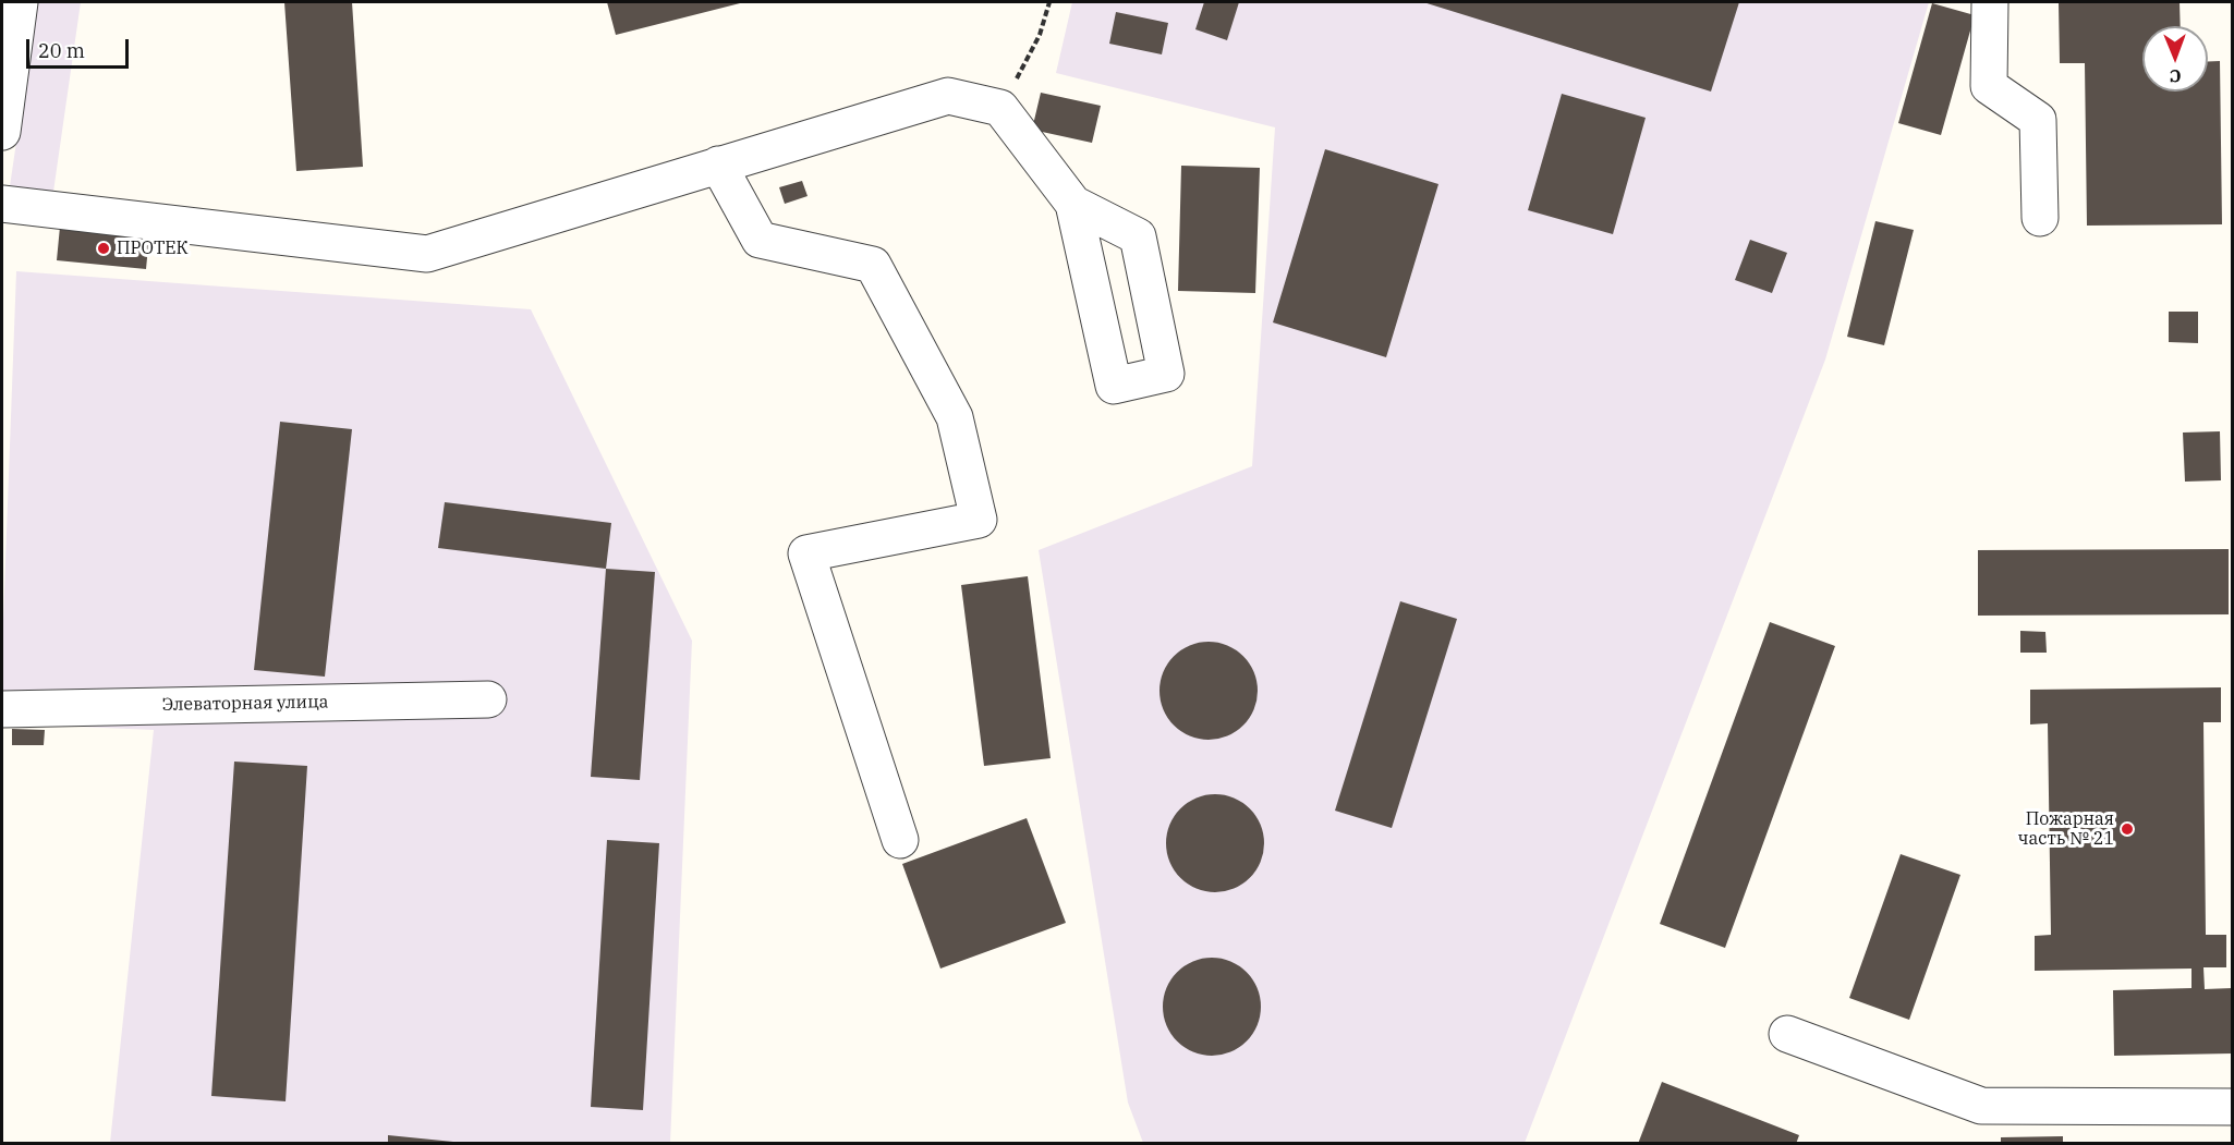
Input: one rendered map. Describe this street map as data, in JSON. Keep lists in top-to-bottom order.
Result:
{
  "streets": {
    "street": ["Элеваторная улица"]
  },
  "places": ["ПРОТЕК", "Пожарная часть № 21"],
  "scale_bar": "20 m",
  "north": "bottom"
}
